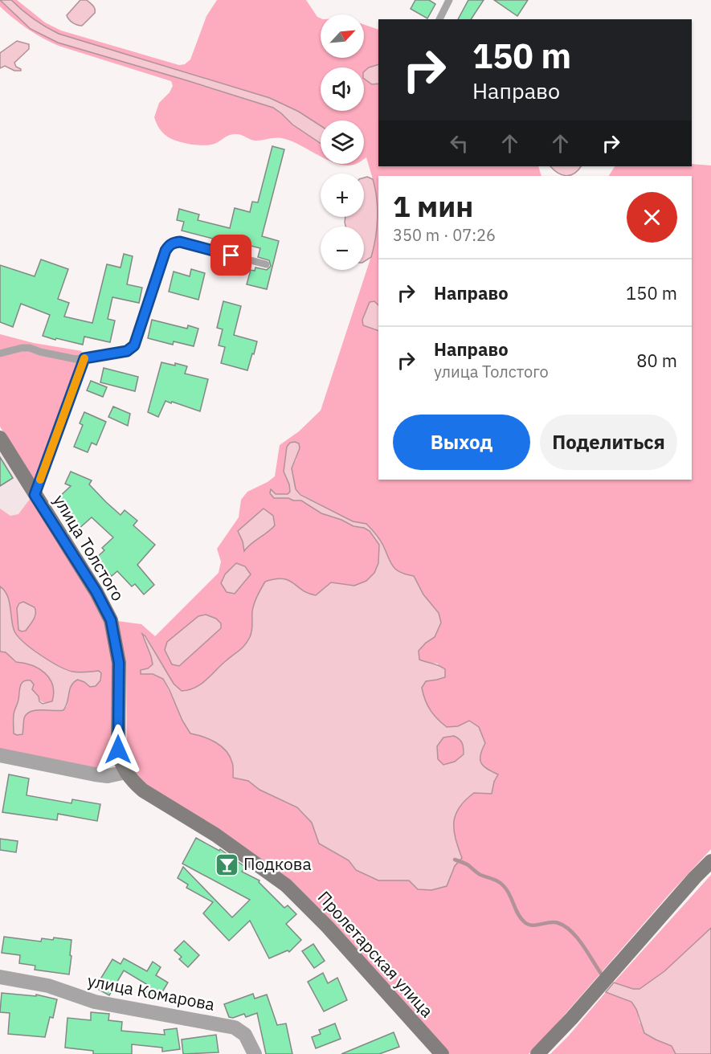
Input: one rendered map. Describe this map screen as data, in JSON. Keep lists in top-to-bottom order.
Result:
{
  "streets": {
    "main road": ["улица Толстого", "Пролетарская улица"],
    "street": ["улица Комарова"]
  },
  "crossings": [
    ["улица Толстого", "Пролетарская улица"]
  ],
  "places": {
    "bar": ["Подкова"]
  },
  "north": "top right",
  "page": {
    "map_buttons": ["+", "−"],
    "turn": ["150 m", "Направо"],
    "heading": ["1 мин", "350 m · 07:26"],
    "list": [
      {
        "name": "Направо",
        "value": "150 m"
      },
      {
        "name": "Направо",
        "note": "улица Толстого",
        "value": "80 m"
      }
    ],
    "buttons": ["Выход", "Поделиться"]
  }
}
